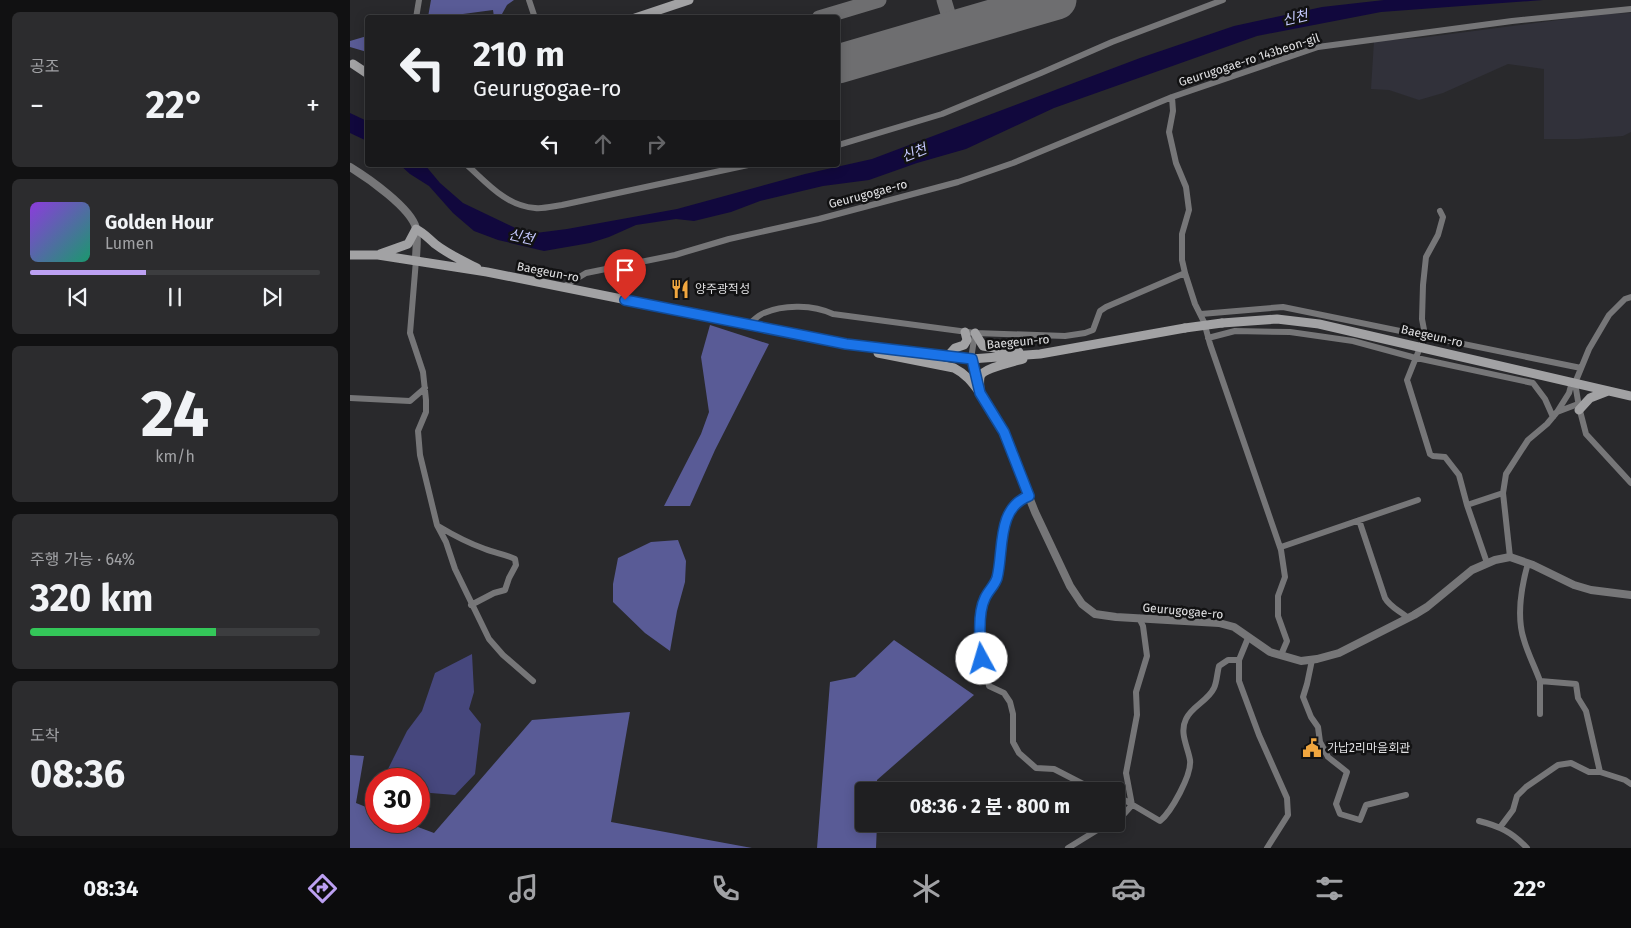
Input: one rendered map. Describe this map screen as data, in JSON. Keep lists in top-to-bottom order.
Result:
{
  "streets": {
    "main road": ["Baegeun-ro"],
    "street": ["Geurugogae-ro 143beon-gil", "Geurugogae-ro"]
  },
  "crossings": [
    ["Geurugogae-ro 143beon-gil", "Geurugogae-ro"],
    ["Geurugogae-ro", "Baegeun-ro"]
  ],
  "water": ["신천"],
  "places": {
    "restaurant": ["양주광적성"],
    "public building": ["가납2리마을회관"]
  },
  "page": {
    "tile": [
      "공조",
      ["24", "km/h"],
      ["주행 가능 · 64%", "320 km"],
      ["도착", "08:36"]
    ],
    "turn": ["210 m", "Geurugogae-ro"],
    "heat": ["−", "22°", "+"],
    "song": ["Golden Hour", "Lumen"],
    "limit": "30",
    "trip": "08:36 · 2 분 · 800 m",
    "tabs": ["08:34", "22°"]
  }
}
